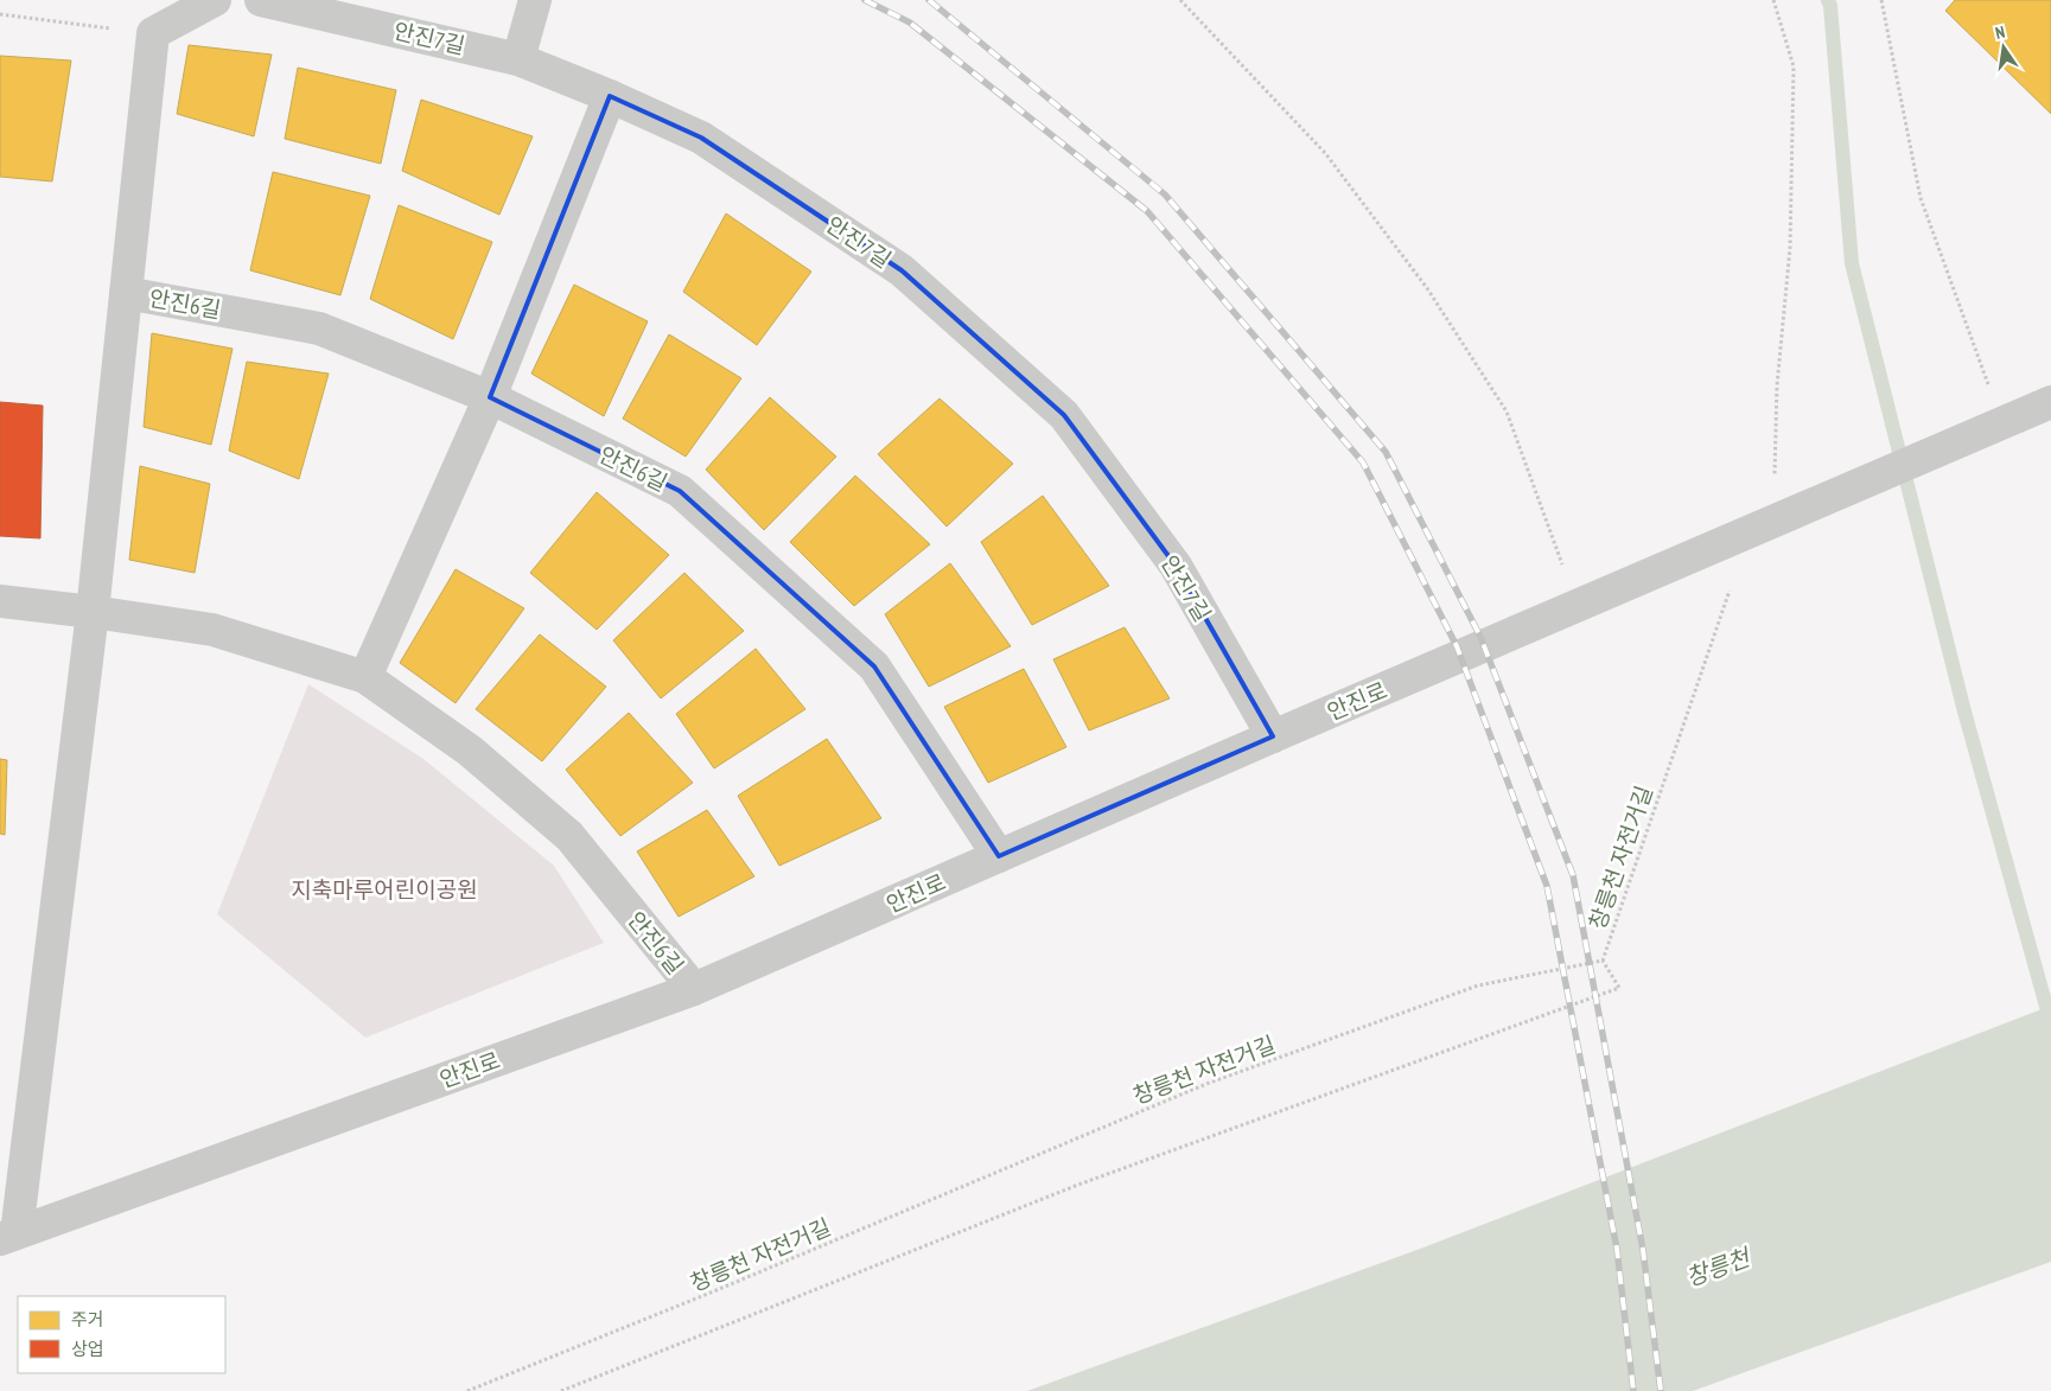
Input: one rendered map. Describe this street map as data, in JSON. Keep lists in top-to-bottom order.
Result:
{
  "streets": {
    "street": ["안진7길", "안진6길", "안진로"],
    "path": ["창릉천 자전거길"]
  },
  "crossings": [
    ["안진7길", "안진로"],
    ["안진6길", "안진로"]
  ],
  "water": ["창릉천"],
  "parks": ["지축마루어린이공원"],
  "legend": ["주거", "상업"],
  "north": "top"
}
